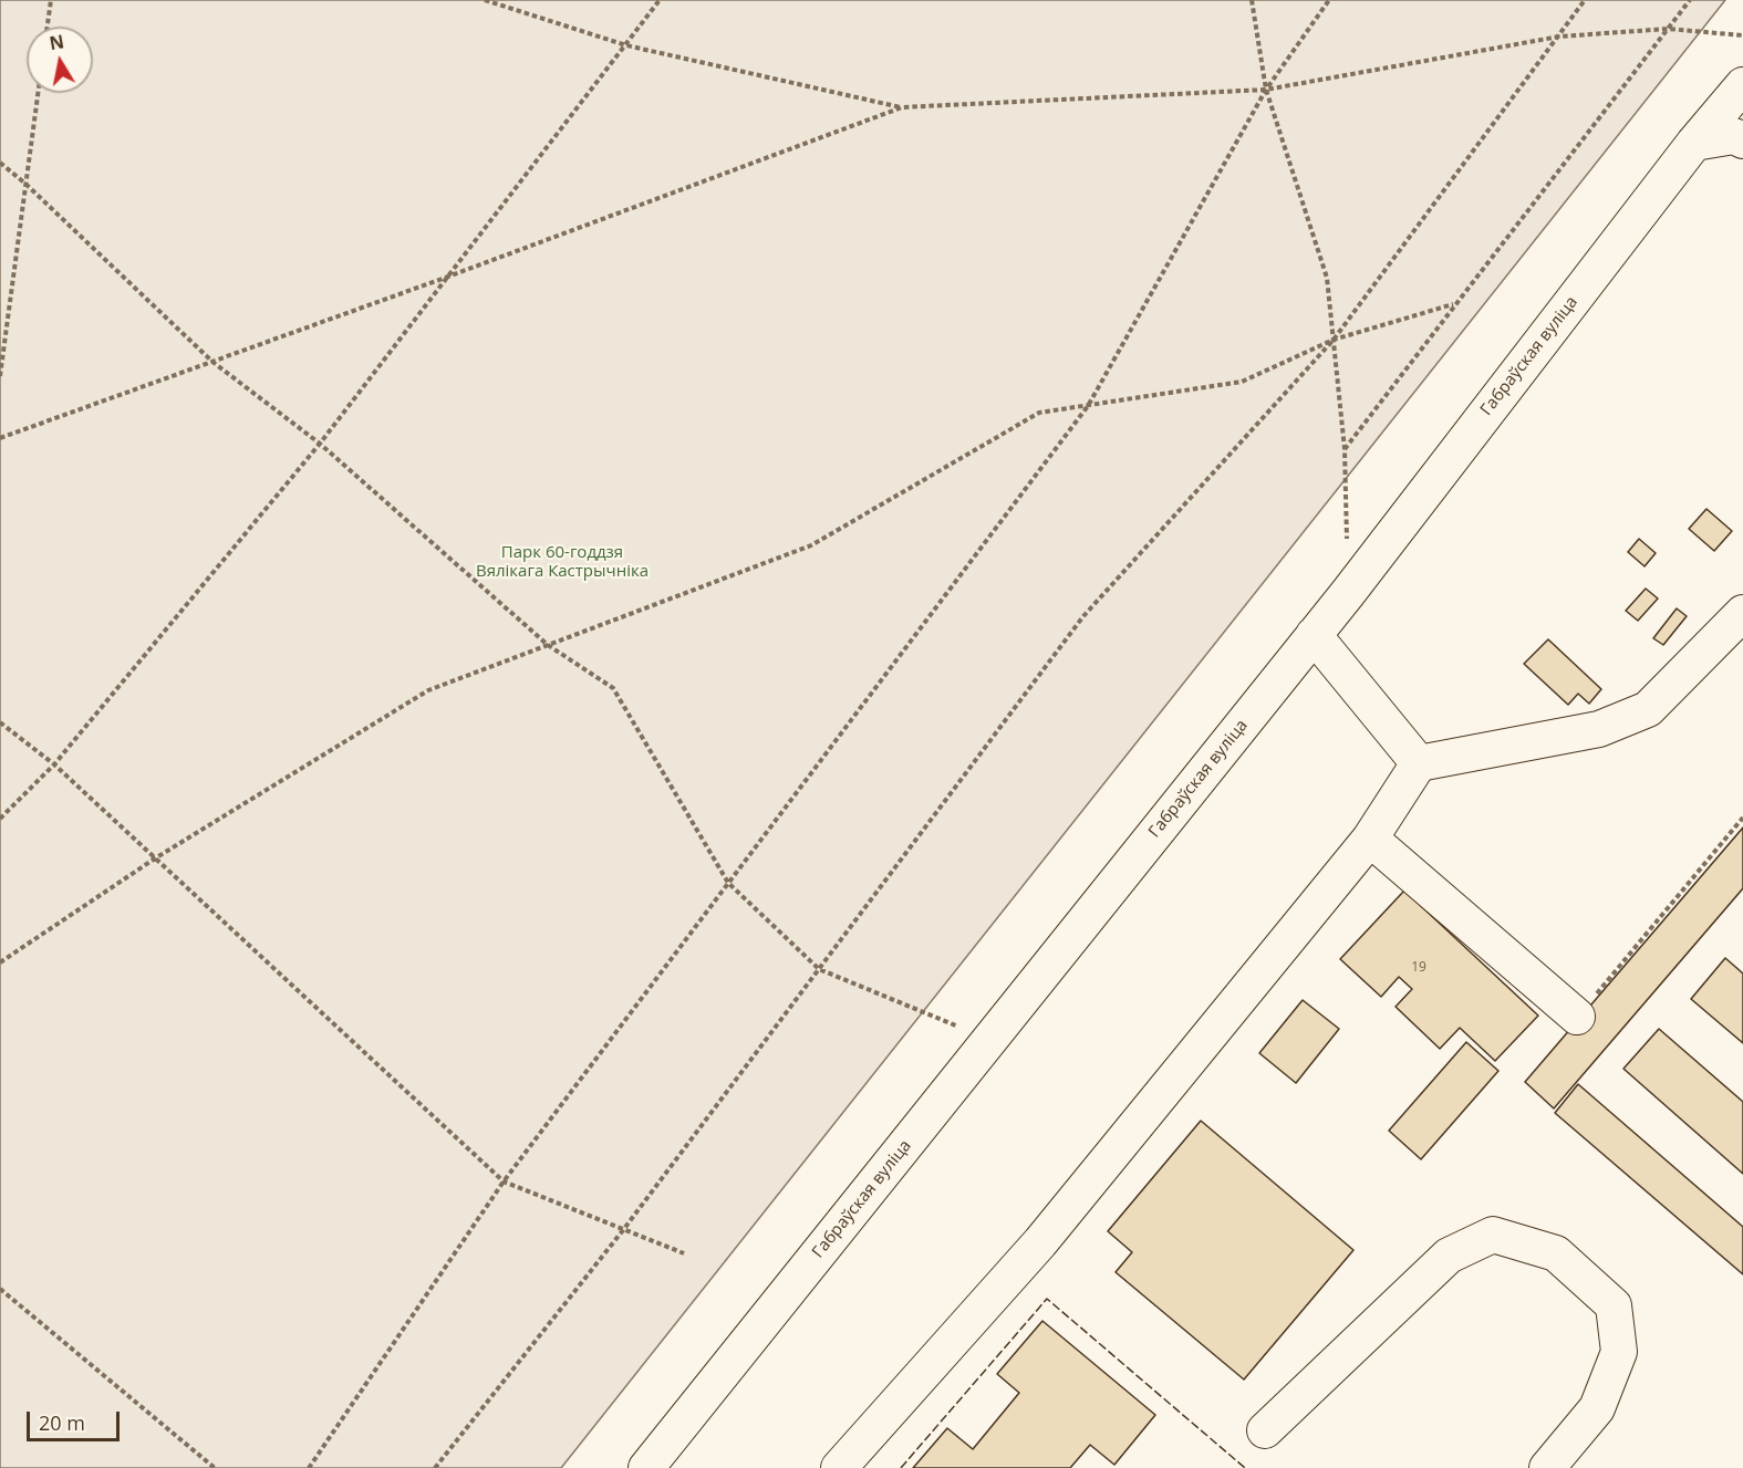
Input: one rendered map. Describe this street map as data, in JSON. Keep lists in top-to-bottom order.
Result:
{
  "streets": {
    "street": ["Габраўская вуліца"]
  },
  "parks": ["Парк 60-годдзя Вялікага Кастрычніка"],
  "house_numbers": ["19"],
  "scale_bar": "20 m",
  "north": "top"
}
